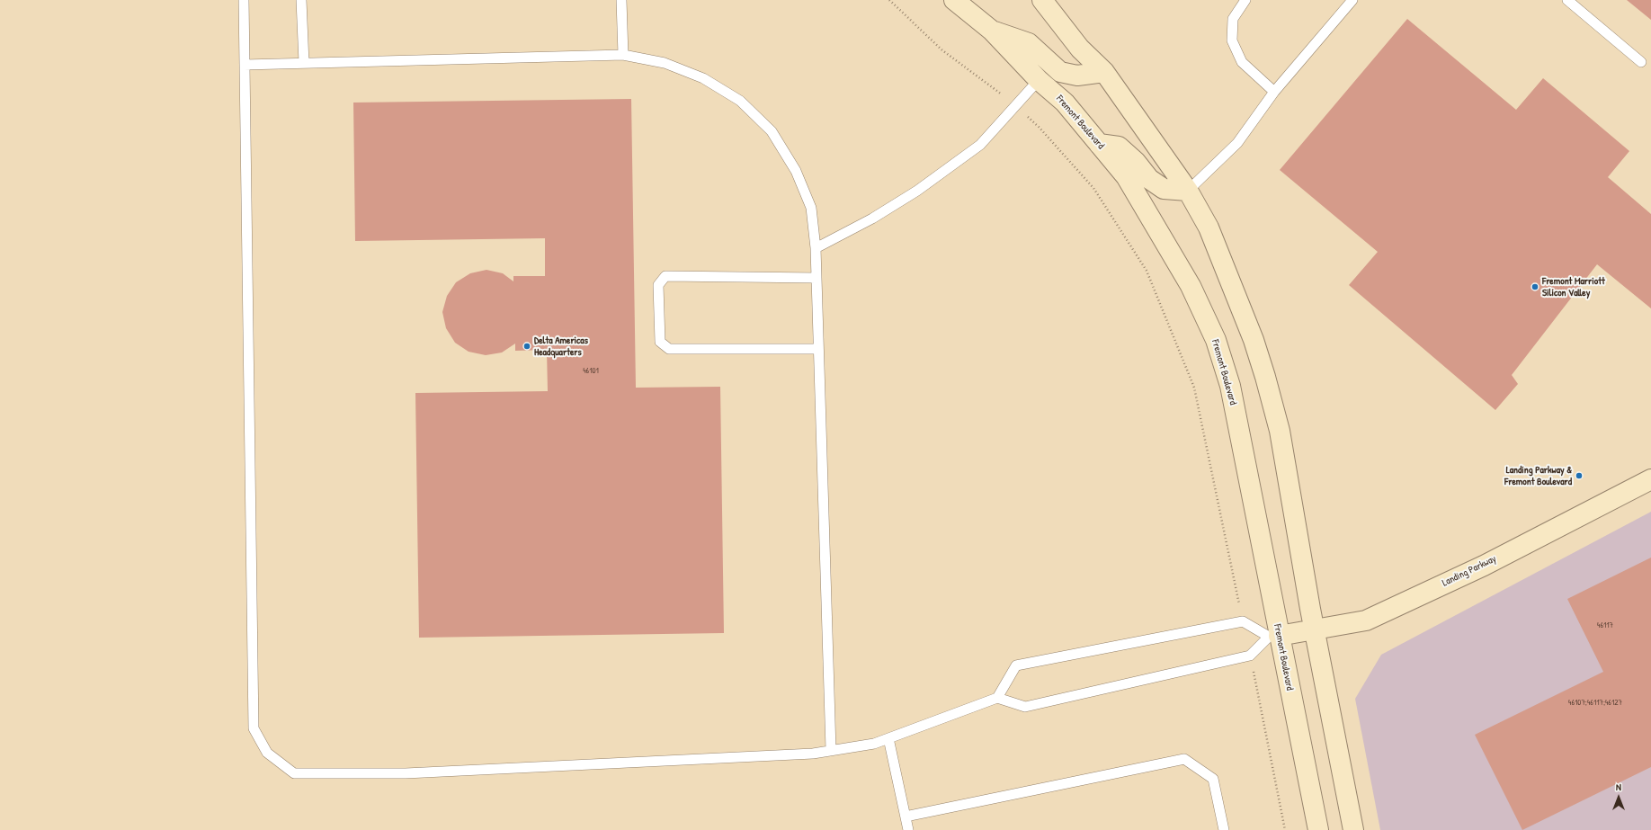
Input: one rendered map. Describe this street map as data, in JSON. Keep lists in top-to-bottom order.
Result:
{
  "streets": {
    "main road": ["Fremont Boulevard", "Landing Parkway"]
  },
  "crossings": [
    ["Fremont Boulevard", "Landing Parkway"]
  ],
  "places": ["Fremont Marriott Silicon Valley", "Delta Americas Headquarters", "Landing Parkway & Fremont Boulevard"],
  "house_numbers": ["46101", "46117", "46107;46117;46127"],
  "north": "top"
}
